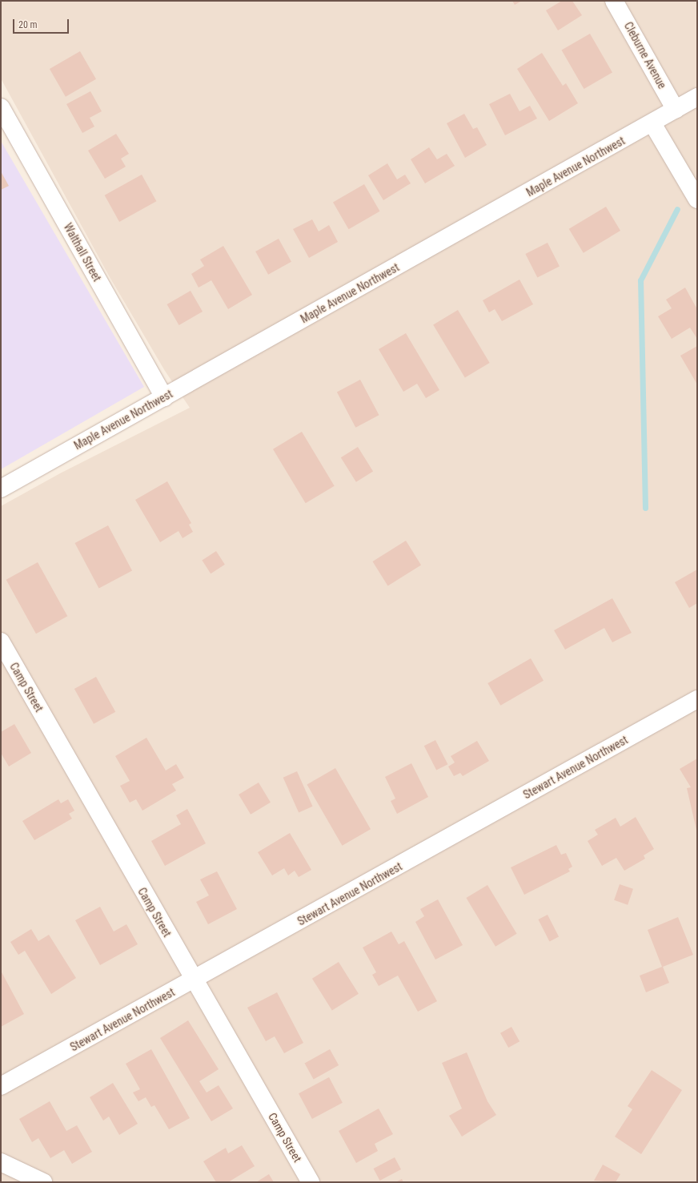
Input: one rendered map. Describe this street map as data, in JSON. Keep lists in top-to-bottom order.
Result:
{
  "streets": {
    "street": [
      "Cleburne Avenue",
      "Maple Avenue Northwest",
      "Walthall Street",
      "Camp Street",
      "Stewart Avenue Northwest"
    ]
  },
  "crossings": [
    ["Cleburne Avenue", "Maple Avenue Northwest"],
    ["Maple Avenue Northwest", "Walthall Street"],
    ["Camp Street", "Stewart Avenue Northwest"]
  ],
  "scale_bar": "20 m"
}
